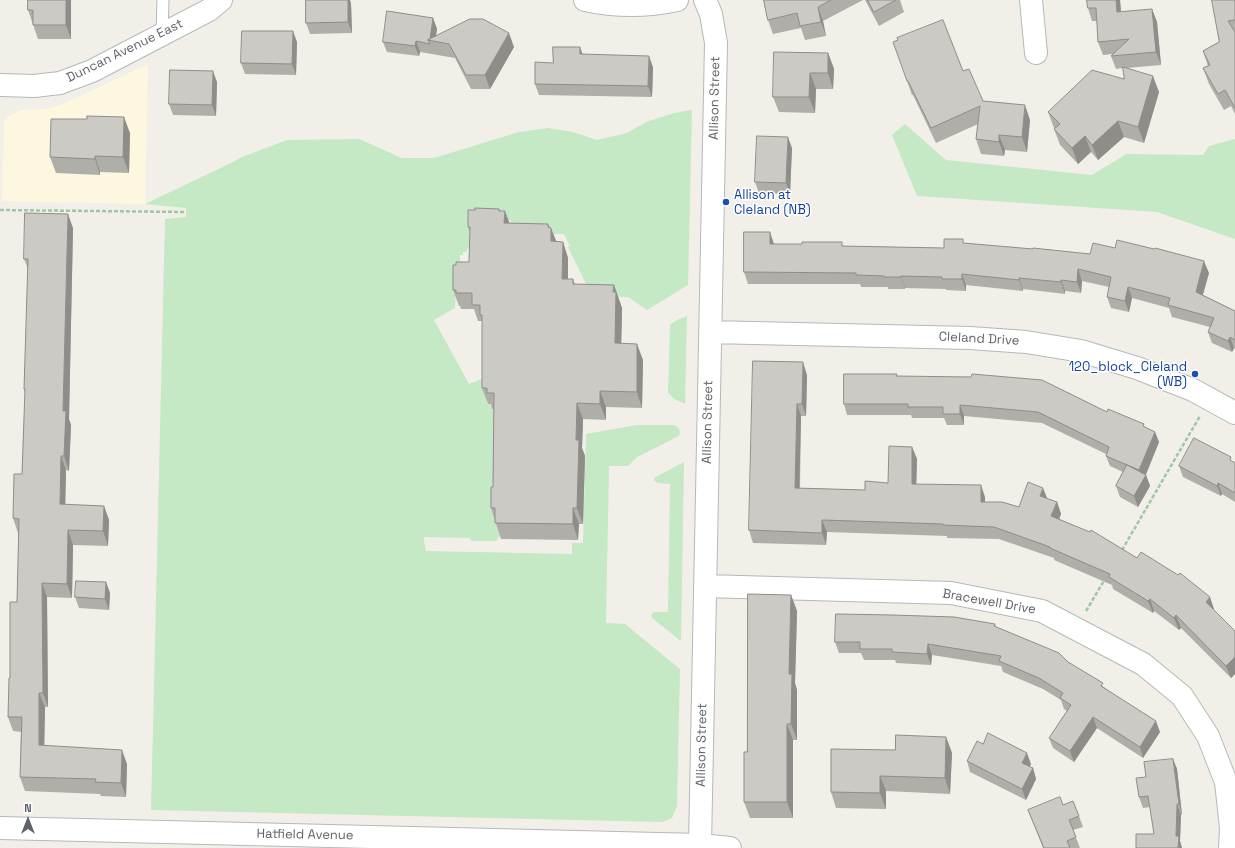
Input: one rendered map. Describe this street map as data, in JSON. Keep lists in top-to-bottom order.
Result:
{
  "streets": {
    "street": [
      "Duncan Avenue East",
      "Allison Street",
      "Cleland Drive",
      "Bracewell Drive",
      "Hatfield Avenue"
    ]
  },
  "crossings": [
    ["Allison Street", "Cleland Drive"],
    ["Allison Street", "Bracewell Drive"],
    ["Allison Street", "Hatfield Avenue"]
  ],
  "places": ["Allison at Cleland (NB)", "120_block_Cleland (WB)"],
  "north": "top"
}
